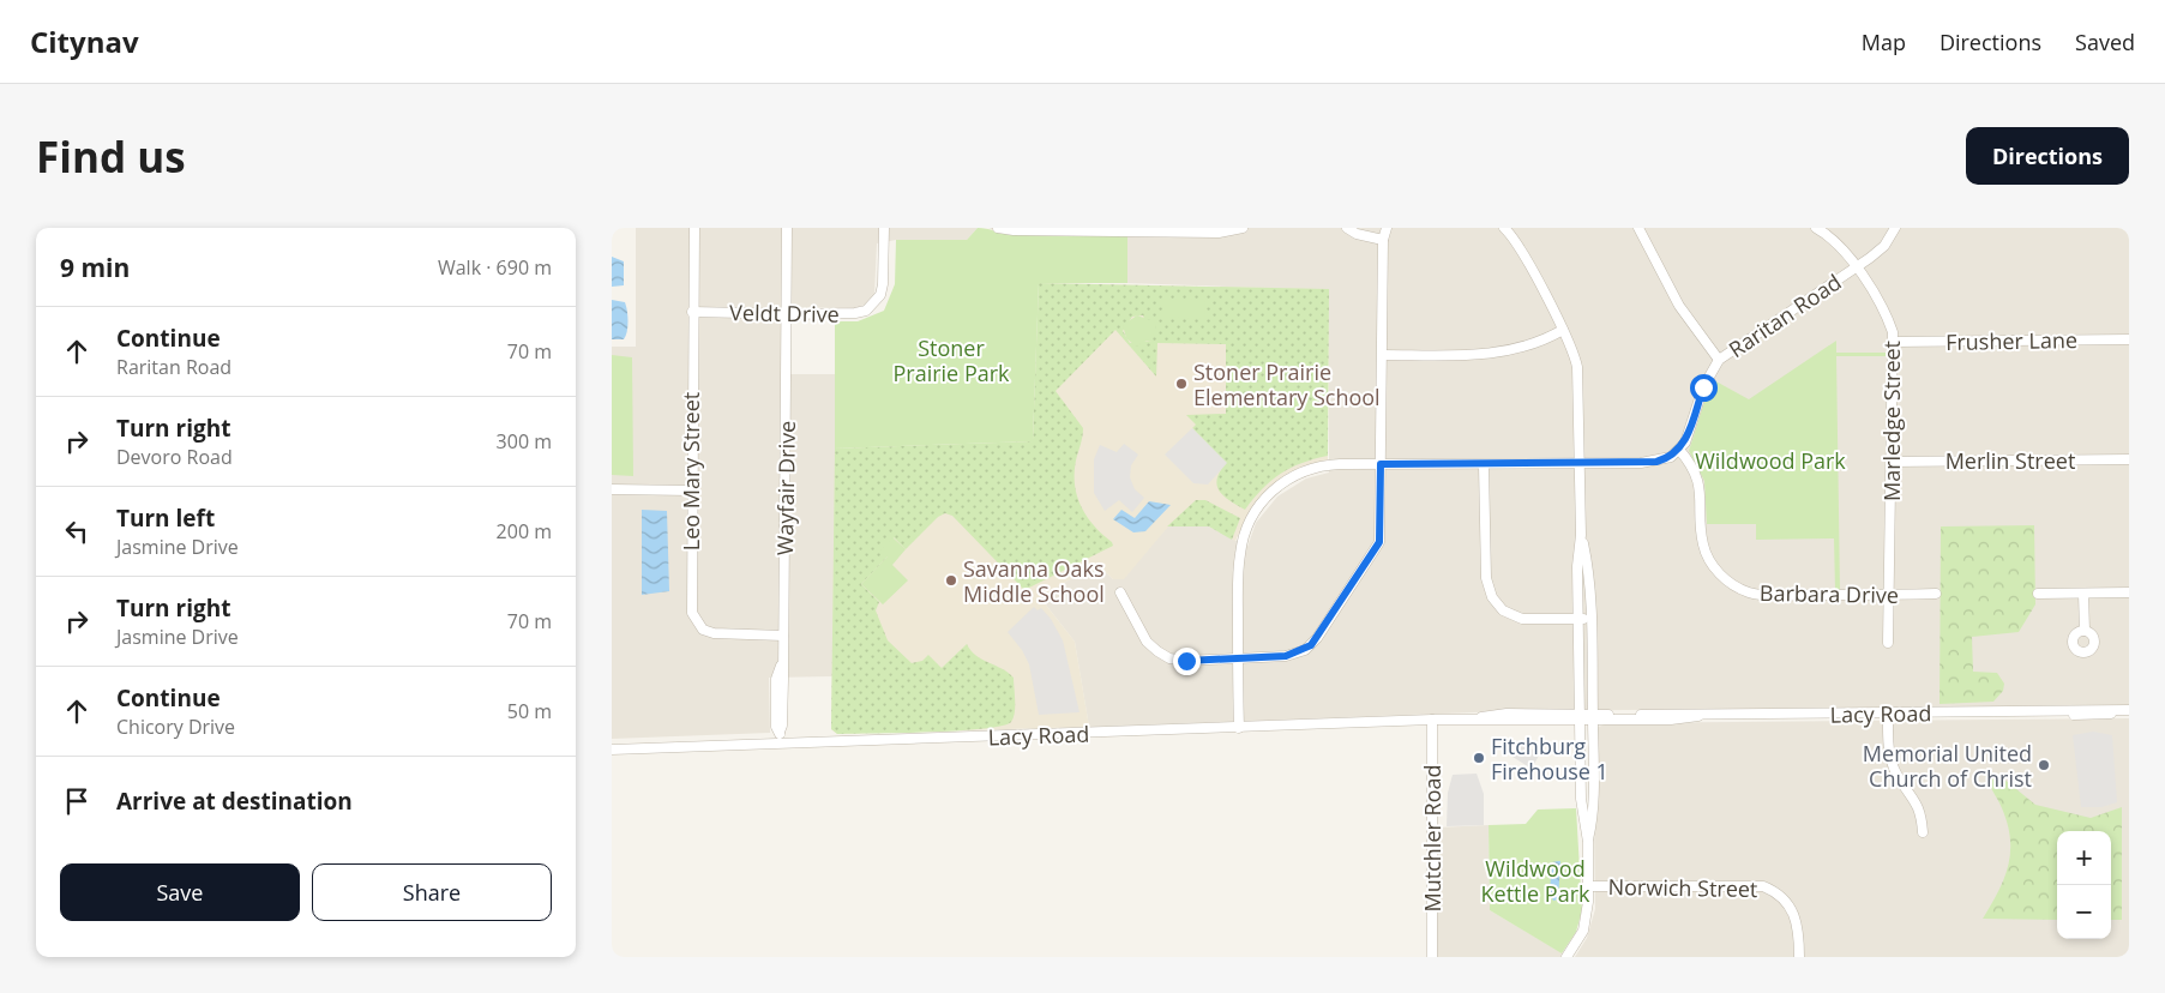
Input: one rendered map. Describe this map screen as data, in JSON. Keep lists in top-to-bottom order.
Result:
{
  "streets": {
    "street": [
      "Veldt Drive",
      "Raritan Road",
      "Frusher Lane",
      "Marledge Street",
      "Merlin Street",
      "Leo Mary Street",
      "Wayfair Drive",
      "Barbara Drive",
      "Lacy Road",
      "Mutchler Road",
      "Norwich Street"
    ]
  },
  "crossings": [
    ["Veldt Drive", "Leo Mary Street"],
    ["Veldt Drive", "Wayfair Drive"],
    ["Raritan Road", "Marledge Street"],
    ["Raritan Road", "Barbara Drive"],
    ["Frusher Lane", "Marledge Street"],
    ["Marledge Street", "Merlin Street"],
    ["Marledge Street", "Barbara Drive"],
    ["Leo Mary Street", "Wayfair Drive"],
    ["Wayfair Drive", "Lacy Road"],
    ["Lacy Road", "Mutchler Road"]
  ],
  "parks": ["Stoner Prairie Park", "Wildwood Park", "Wildwood Kettle Park"],
  "places": [
    "Stoner Prairie Elementary School",
    "Savanna Oaks Middle School",
    "Fitchburg Firehouse 1",
    "Memorial United Church of Christ"
  ],
  "page": {
    "header": "Citynav",
    "nav": ["Map", "Directions", "Saved"],
    "buttons": [
      "Directions",
      ["Save", "Share"]
    ],
    "title": "Find us",
    "heading": ["9 min", "Walk · 690 m"],
    "list": [
      ["Continue", "Raritan Road", "70 m"],
      ["Turn right", "Devoro Road", "300 m"],
      ["Turn left", "Jasmine Drive", "200 m"],
      ["Turn right", "Jasmine Drive", "70 m"],
      ["Continue", "Chicory Drive", "50 m"],
      "Arrive at destination"
    ],
    "map_buttons": ["+", "−"]
  }
}
